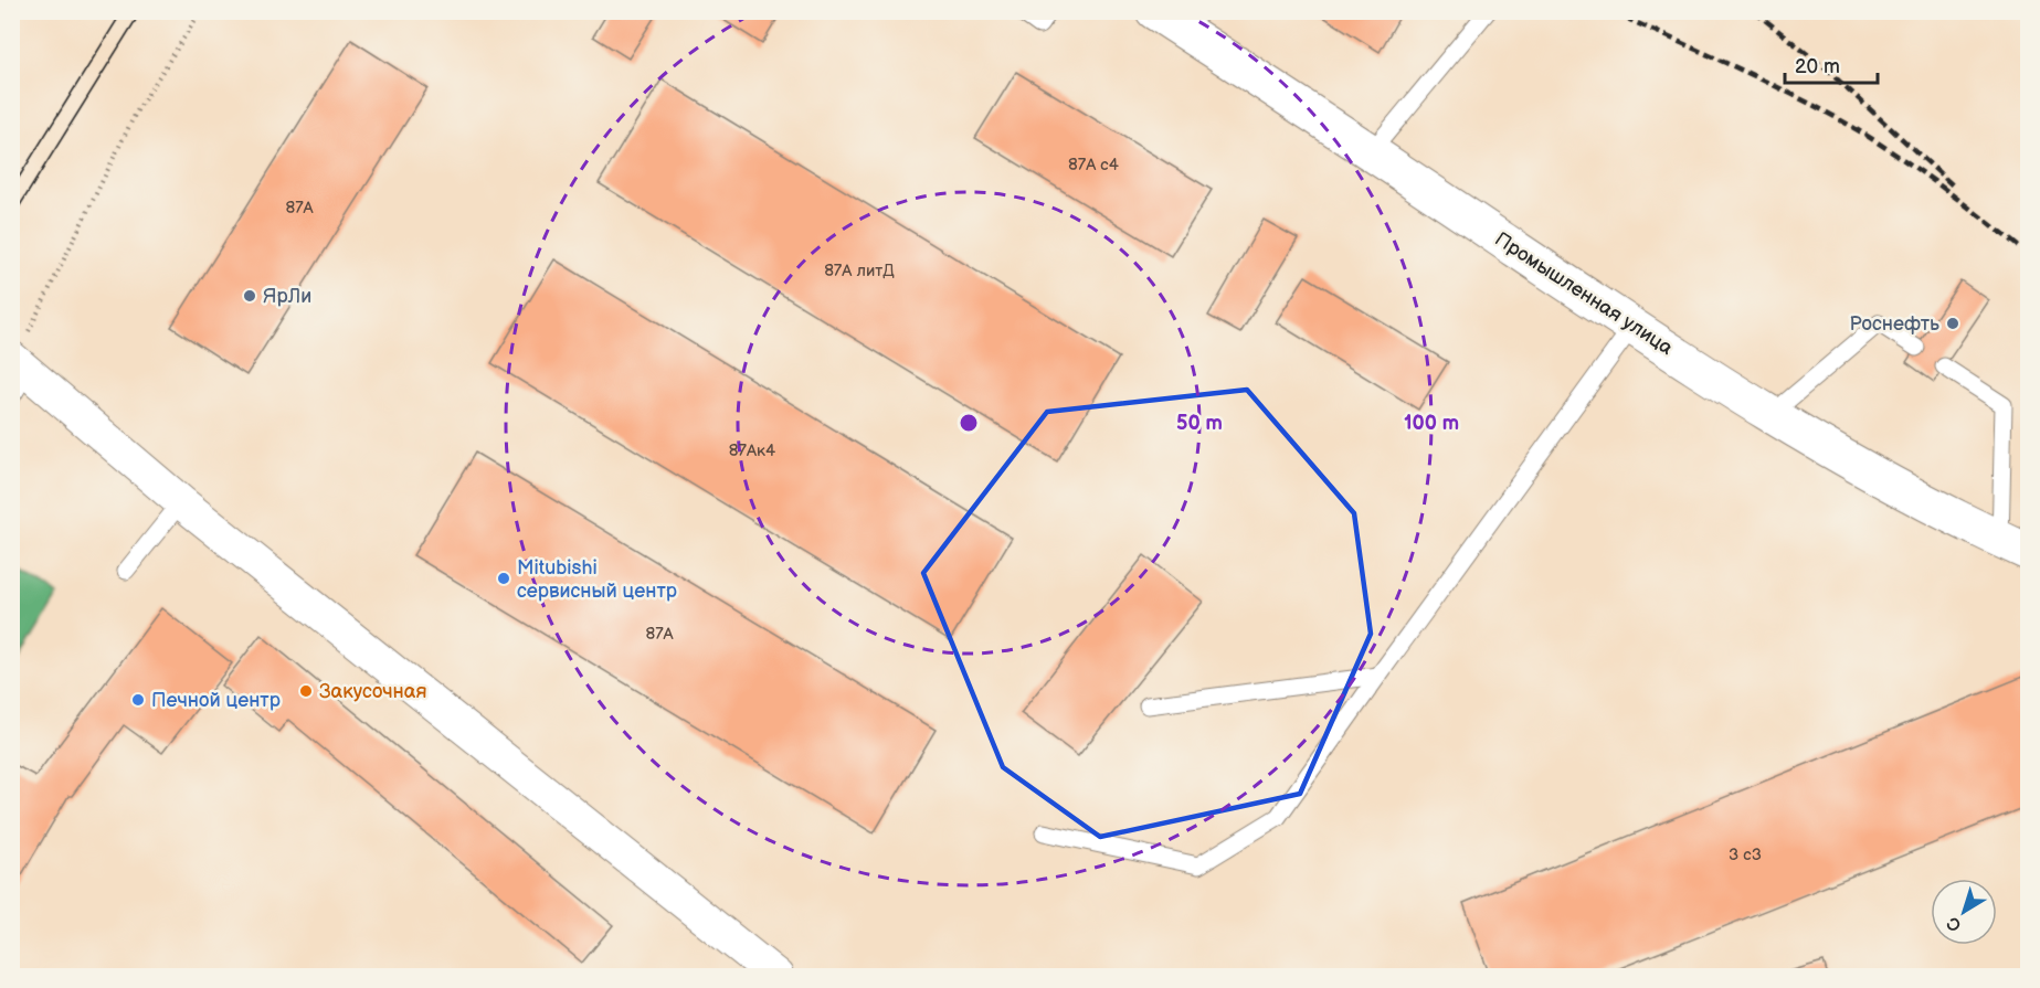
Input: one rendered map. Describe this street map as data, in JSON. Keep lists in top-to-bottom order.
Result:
{
  "streets": {
    "street": ["Промышленная улица"]
  },
  "places": [
    "ЯрЛи",
    "Роснефть",
    "Mitubishi сервисный центр",
    "Закусочная",
    "Печной центр"
  ],
  "house_numbers": [
    "87А с4",
    "87А",
    "87А литД",
    "87Ак4",
    "87А",
    "3 с3"
  ],
  "scale_bar": "20 m",
  "north": "bottom left",
  "rings": ["50 m", "100 m"]
}
